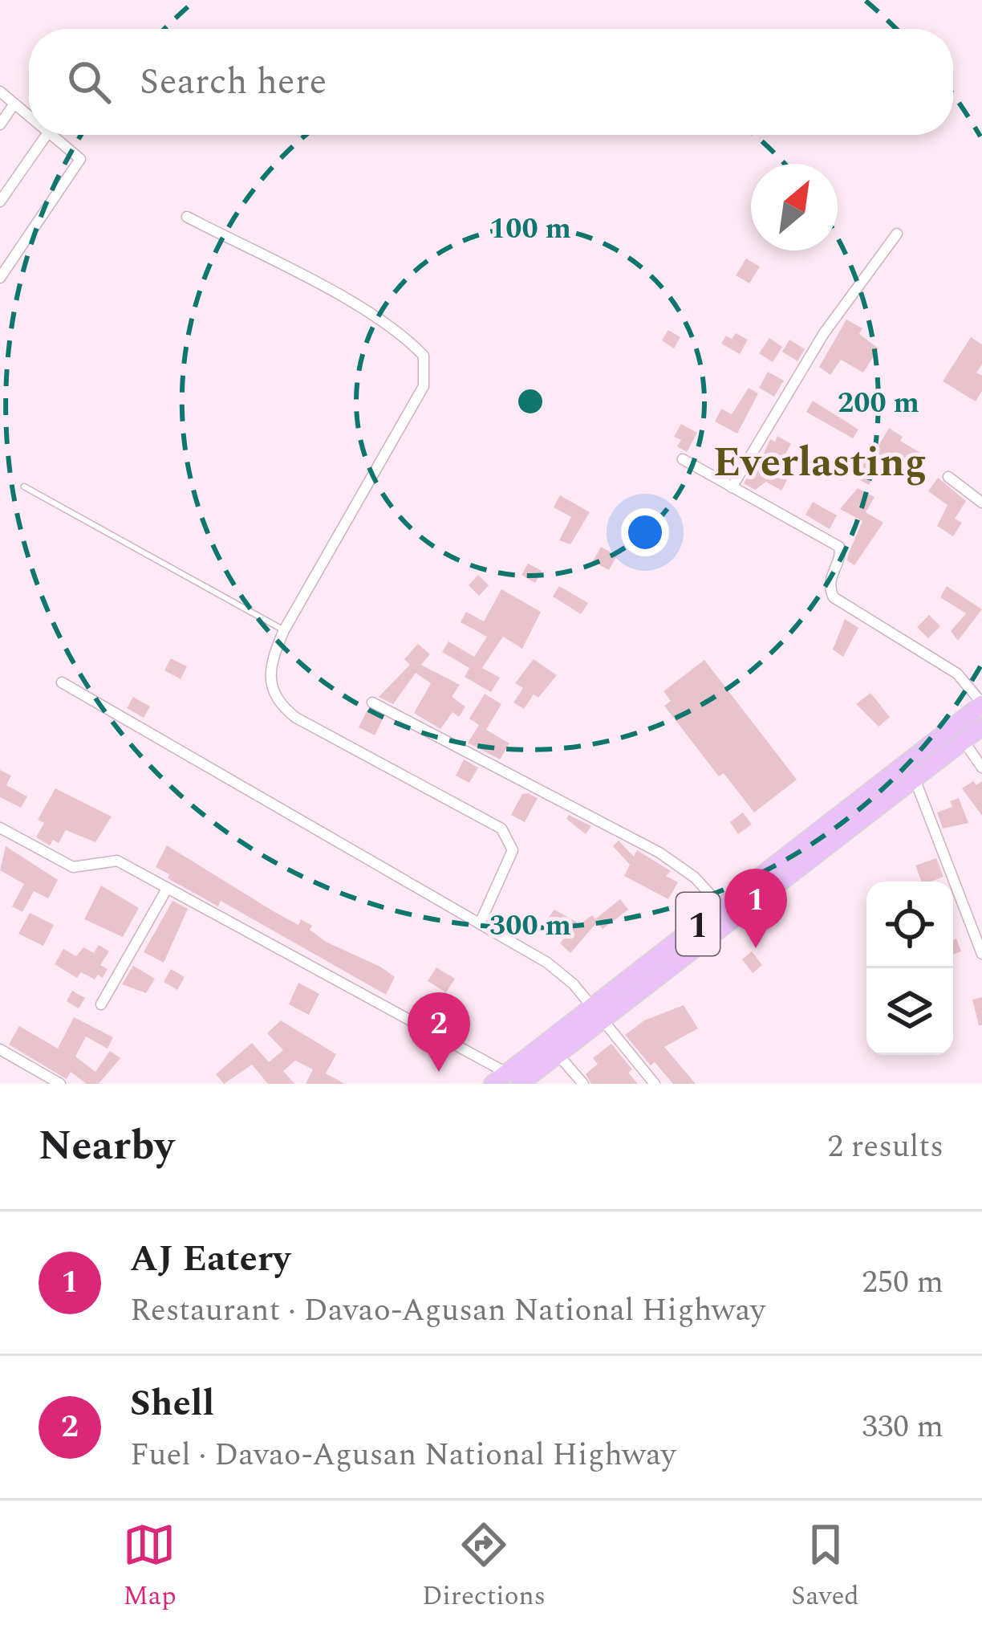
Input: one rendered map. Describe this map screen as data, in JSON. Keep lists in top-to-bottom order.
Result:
{
  "streets": {
    "highway": ["1"]
  },
  "districts": ["Everlasting"],
  "north": "top right",
  "page": {
    "search": "Search here",
    "pins": ["1", "2"],
    "heading": ["Nearby", "2 results"],
    "list": [
      {
        "mark": "1",
        "name": "AJ Eatery",
        "note": "Restaurant · Davao-Agusan National Highway",
        "value": "250 m"
      },
      {
        "mark": "2",
        "name": "Shell",
        "note": "Fuel · Davao-Agusan National Highway",
        "value": "330 m"
      }
    ],
    "nav": ["Map", "Directions", "Saved"]
  },
  "rings": ["100 m", "200 m", "300 m"]
}
